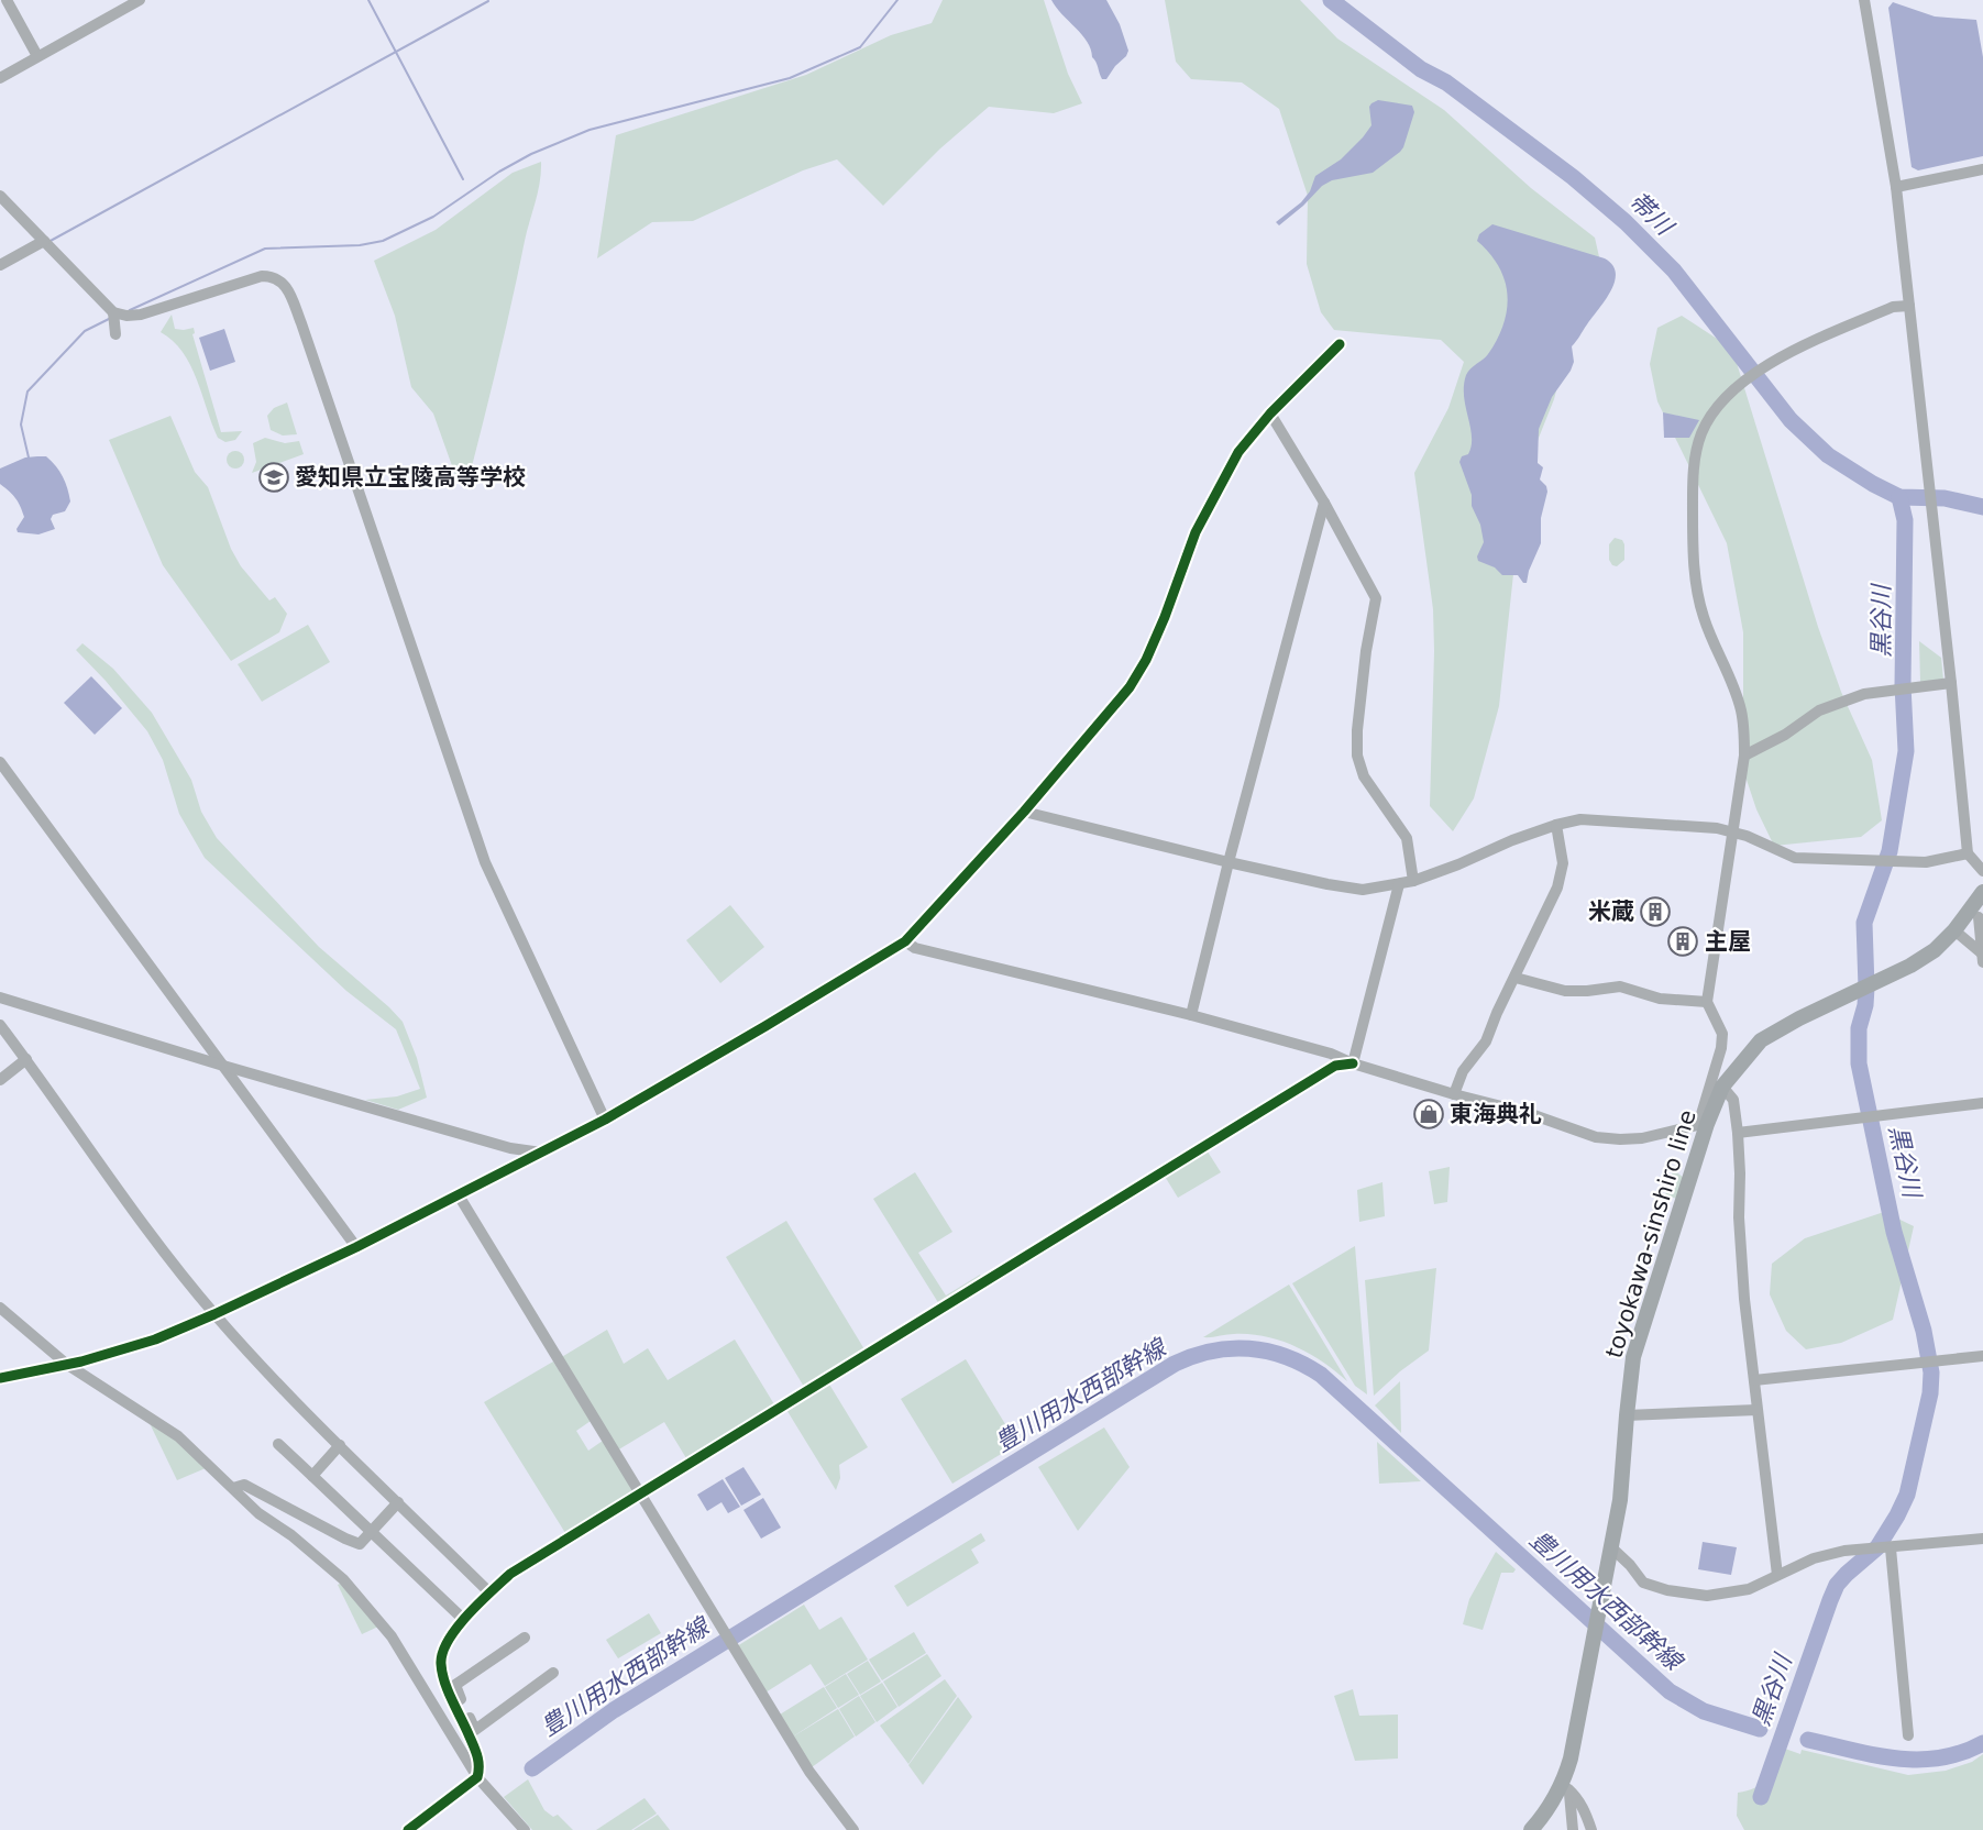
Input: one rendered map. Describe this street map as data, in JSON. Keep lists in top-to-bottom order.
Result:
{
  "streets": {
    "main road": ["toyokawa-sinshiro line"]
  },
  "water": ["帯川", "黒谷川", "豊川用水西部幹線"],
  "places": {
    "school or university": ["愛知県立宝陵高等学校"],
    "building": ["米蔵", "主屋"],
    "shop": ["東海典礼"]
  }
}
